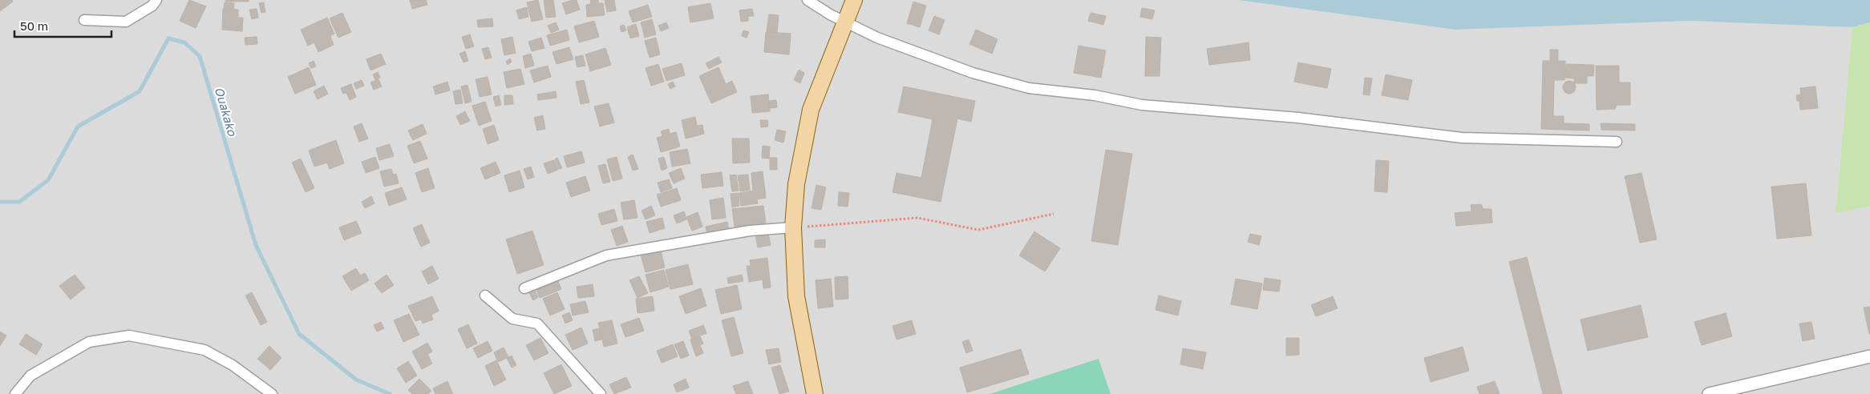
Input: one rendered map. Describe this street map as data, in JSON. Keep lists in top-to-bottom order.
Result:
{
  "water": ["Ouakako"],
  "scale_bar": "50 m"
}
